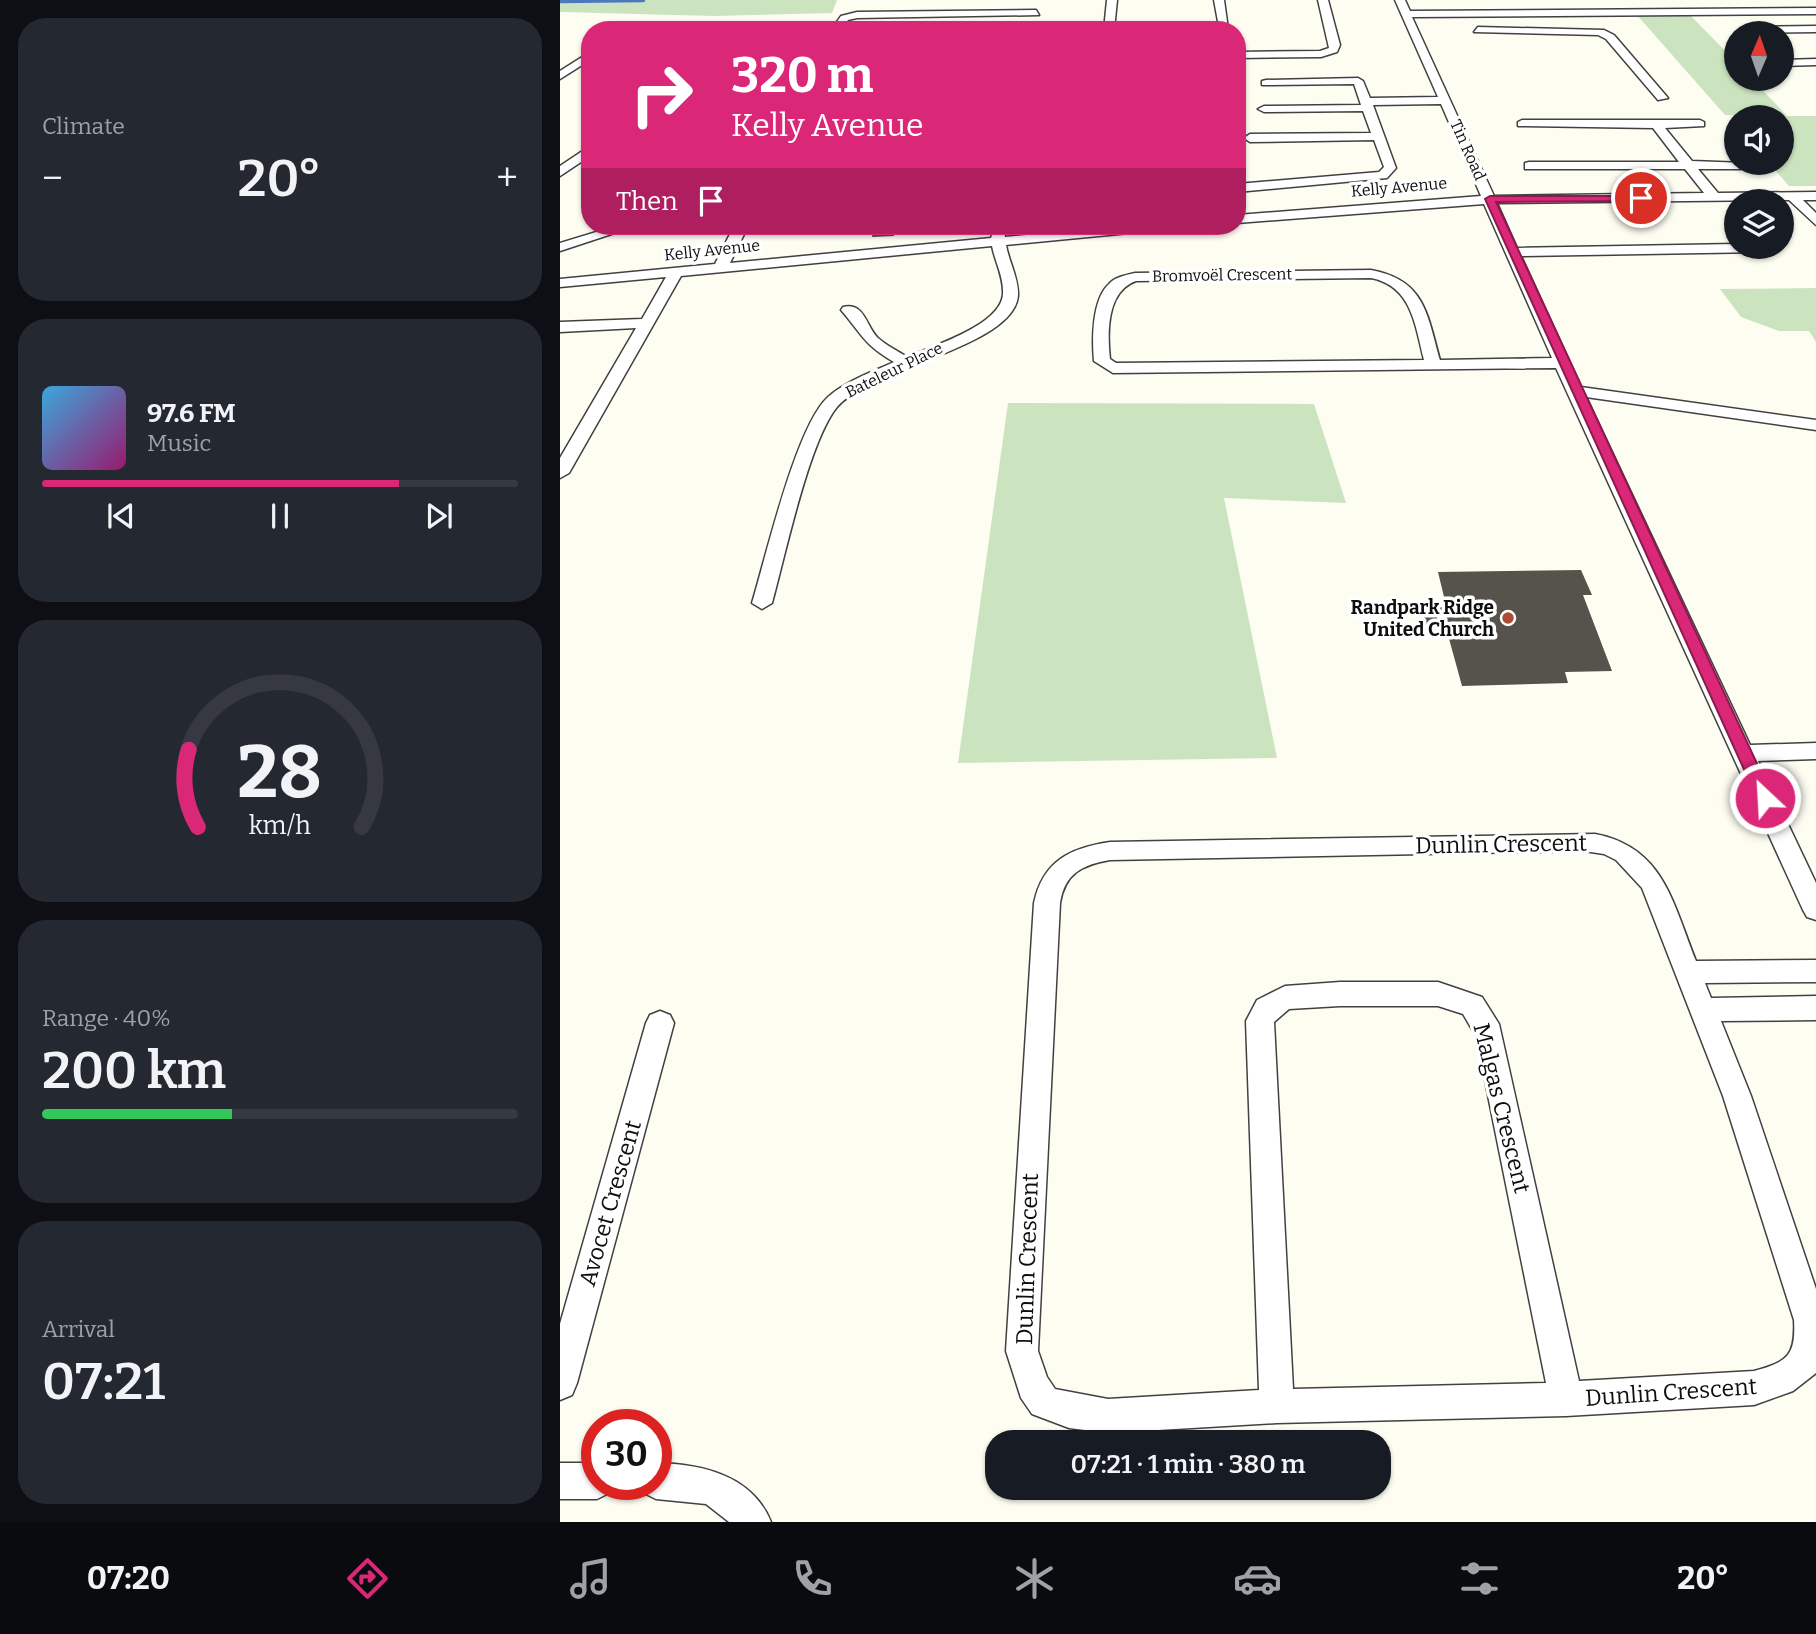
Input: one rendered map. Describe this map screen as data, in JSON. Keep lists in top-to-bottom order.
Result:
{
  "streets": {
    "street": [
      "Tin Road",
      "Kelly Avenue",
      "Bromvoël Crescent",
      "Bateleur Place",
      "Dunlin Crescent",
      "Malgas Crescent",
      "Avocet Crescent"
    ]
  },
  "crossings": [
    ["Tin Road", "Kelly Avenue"],
    ["Tin Road", "Bromvoël Crescent"],
    ["Dunlin Crescent", "Malgas Crescent"]
  ],
  "places": ["Randpark Ridge United Church"],
  "north": "top",
  "page": {
    "tile": [
      "Climate",
      ["Range · 40%", "200 km"],
      ["Arrival", "07:21"]
    ],
    "turn": ["320 m", "Kelly Avenue"],
    "heat": ["−", "20°", "+"],
    "then": "Then",
    "song": ["97.6 FM", "Music"],
    "limit": "30",
    "trip": "07:21 · 1 min · 380 m",
    "tabs": ["07:20", "20°"],
    "gauge": ["28", "km/h"]
  }
}
